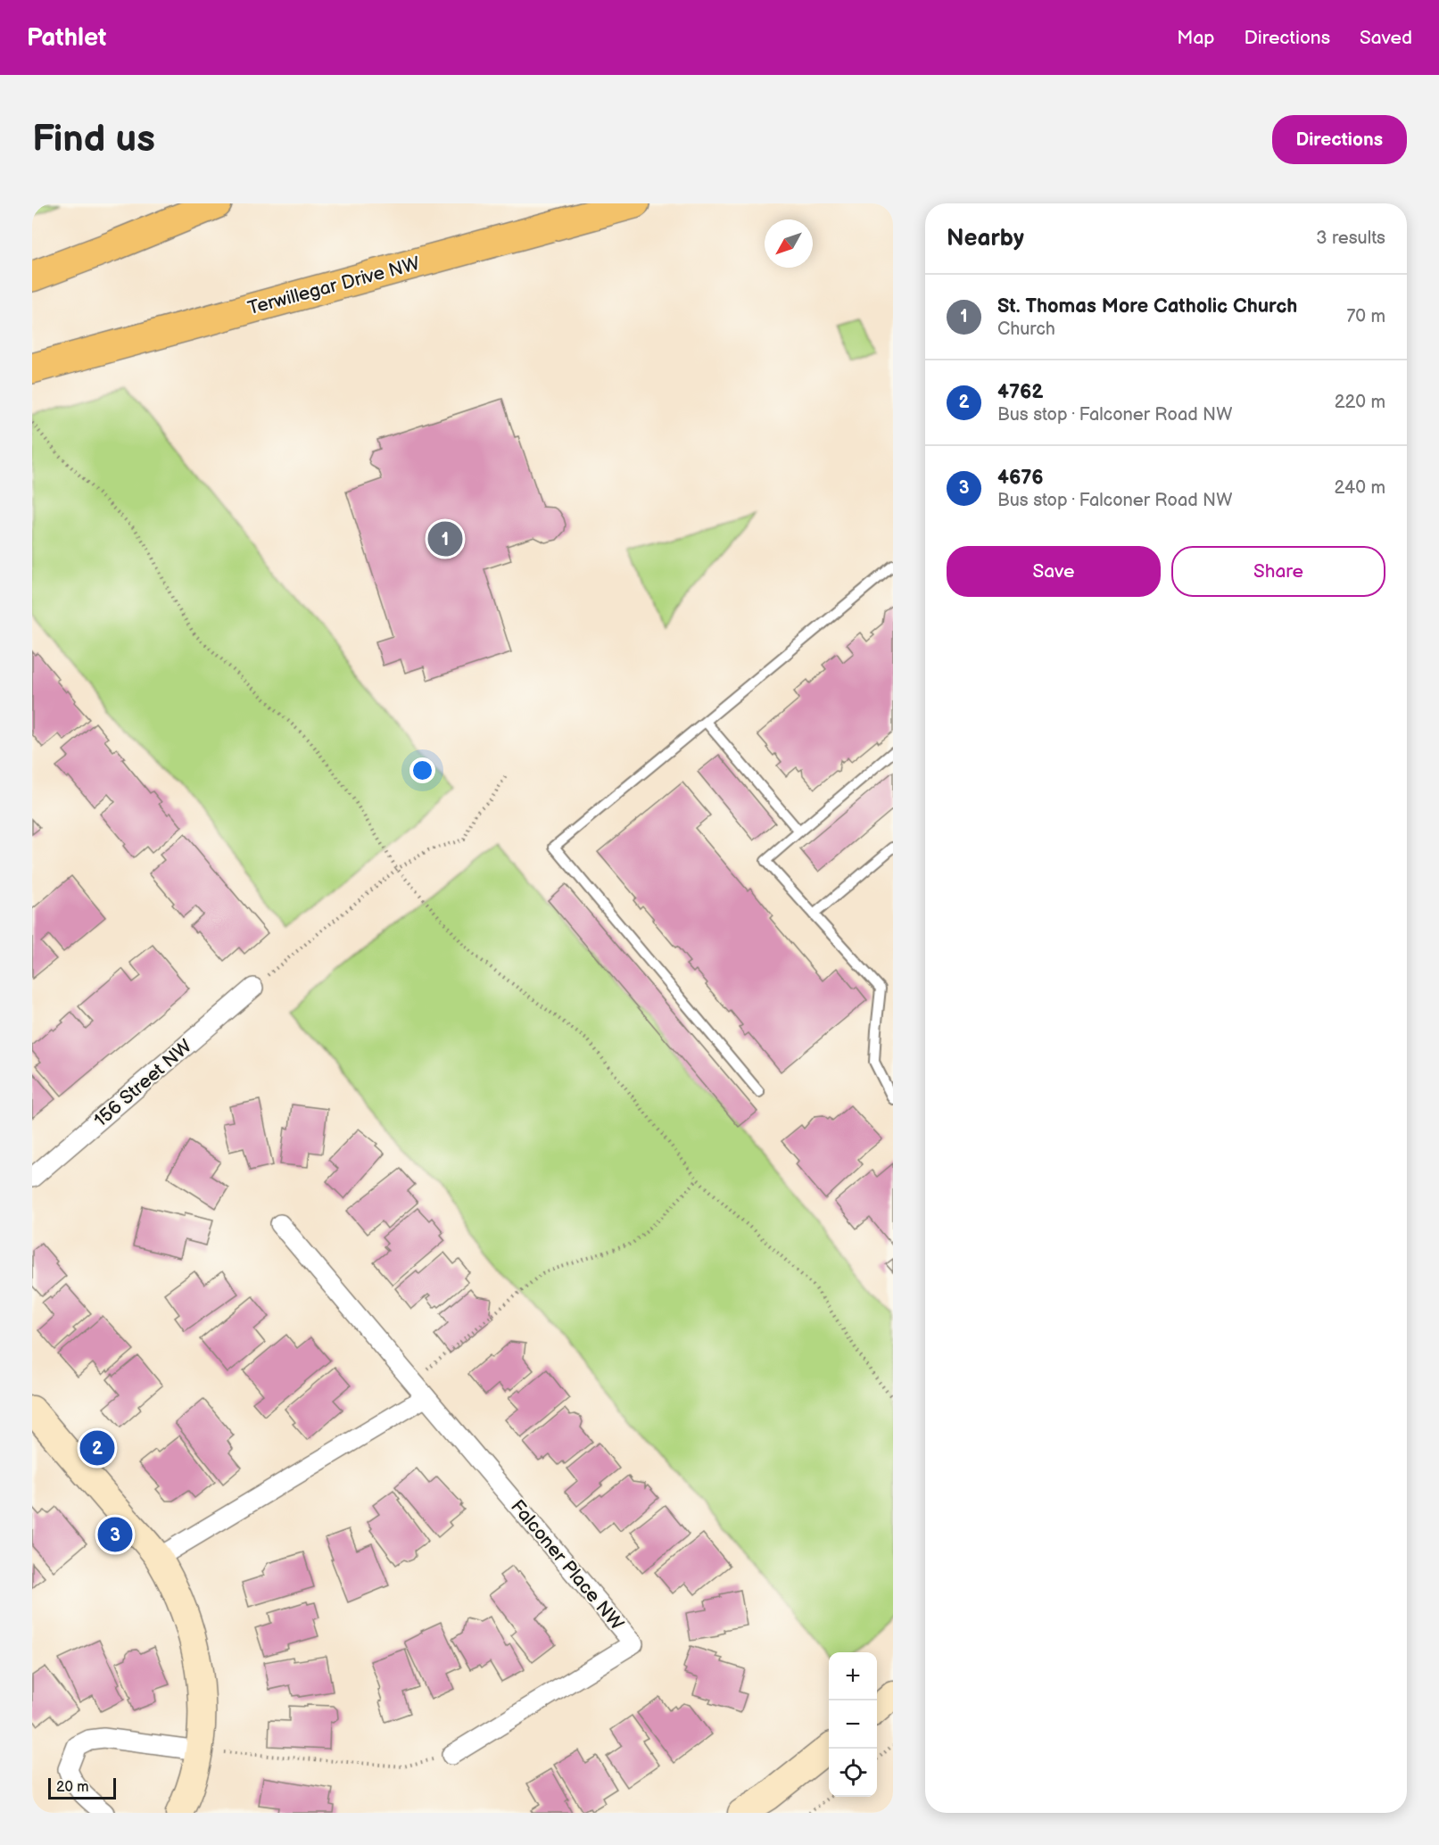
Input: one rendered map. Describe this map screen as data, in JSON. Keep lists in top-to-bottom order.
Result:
{
  "streets": {
    "main road": ["Terwillegar Drive NW"],
    "street": ["156 Street NW", "Falconer Place NW"]
  },
  "scale_bar": "20 m",
  "north": "bottom left",
  "page": {
    "header": "Pathlet",
    "nav": ["Map", "Directions", "Saved"],
    "buttons": [
      "Directions",
      ["Save", "Share"]
    ],
    "title": "Find us",
    "heading": ["Nearby", "3 results"],
    "list": [
      {
        "mark": "1",
        "name": "St. Thomas More Catholic Church",
        "note": "Church",
        "value": "70 m"
      },
      {
        "mark": "2",
        "name": "4762",
        "note": "Bus stop · Falconer Road NW",
        "value": "220 m"
      },
      {
        "mark": "3",
        "name": "4676",
        "note": "Bus stop · Falconer Road NW",
        "value": "240 m"
      }
    ],
    "pins": ["1", "2", "3"],
    "map_buttons": ["+", "−"],
    "scale": "20 m"
  }
}
